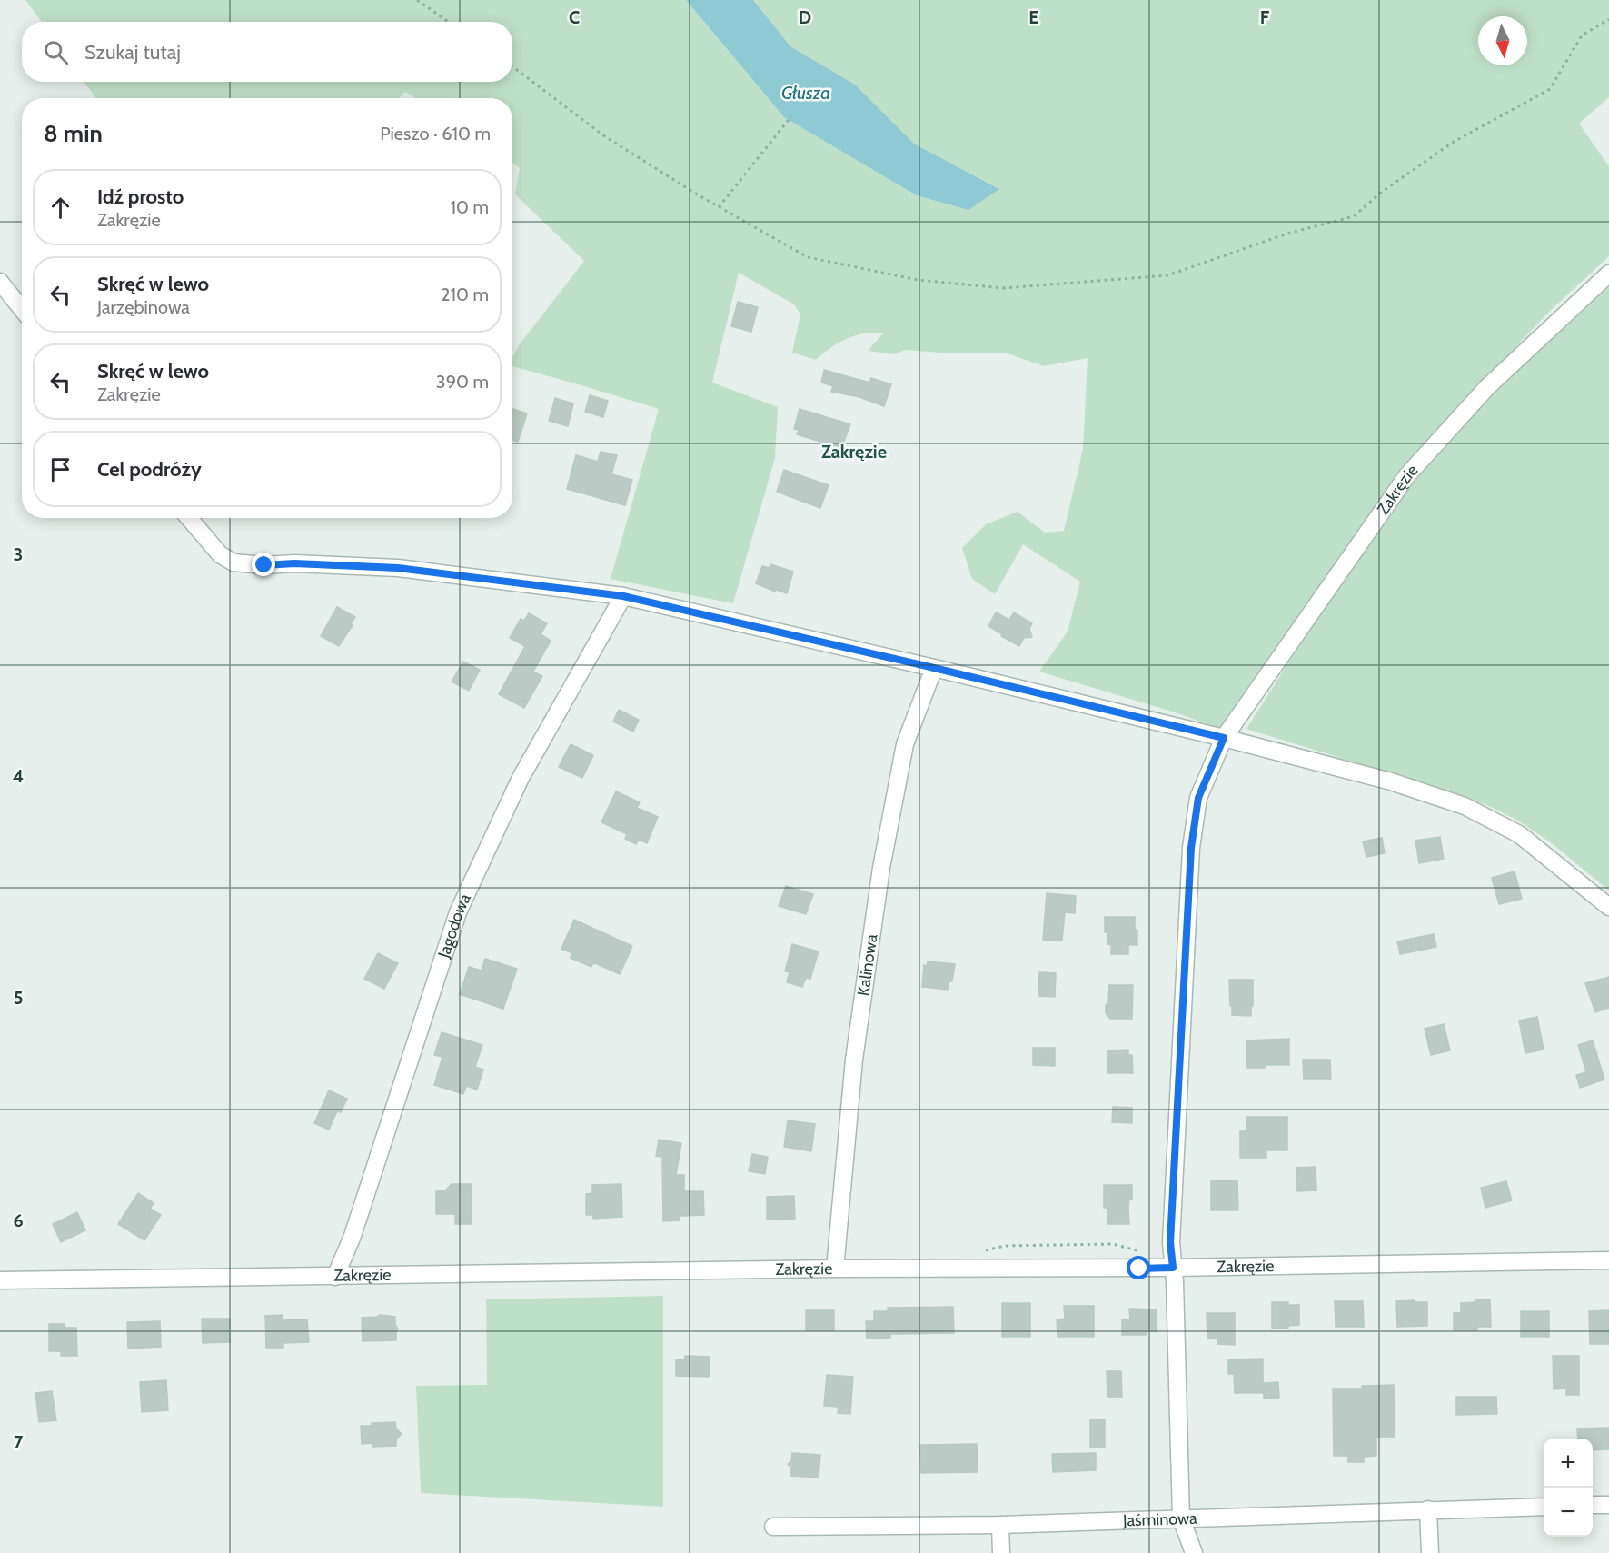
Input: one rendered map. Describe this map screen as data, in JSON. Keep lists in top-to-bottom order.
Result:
{
  "streets": {
    "street": [
      "Zakręzie",
      "Jagodowa",
      "Kalinowa",
      "Jaśminowa"
    ]
  },
  "crossings": [
    ["Zakręzie", "Jagodowa"],
    ["Zakręzie", "Kalinowa"],
    ["Zakręzie", "Jaśminowa"]
  ],
  "districts": ["Zakręzie"],
  "water": ["Głusza"],
  "north": "bottom",
  "page": {
    "search": "Szukaj tutaj",
    "heading": ["8 min", "Pieszo · 610 m"],
    "list": [
      ["Idź prosto", "Zakręzie", "10 m"],
      ["Skręć w lewo", "Jarzębinowa", "210 m"],
      ["Skręć w lewo", "Zakręzie", "390 m"],
      "Cel podróży"
    ],
    "map_buttons": ["+", "−"]
  },
  "grid": {
    "columns": [
      "C",
      "D",
      "E",
      "F"
    ],
    "rows": [
      "3",
      "4",
      "5",
      "6",
      "7"
    ]
  }
}
